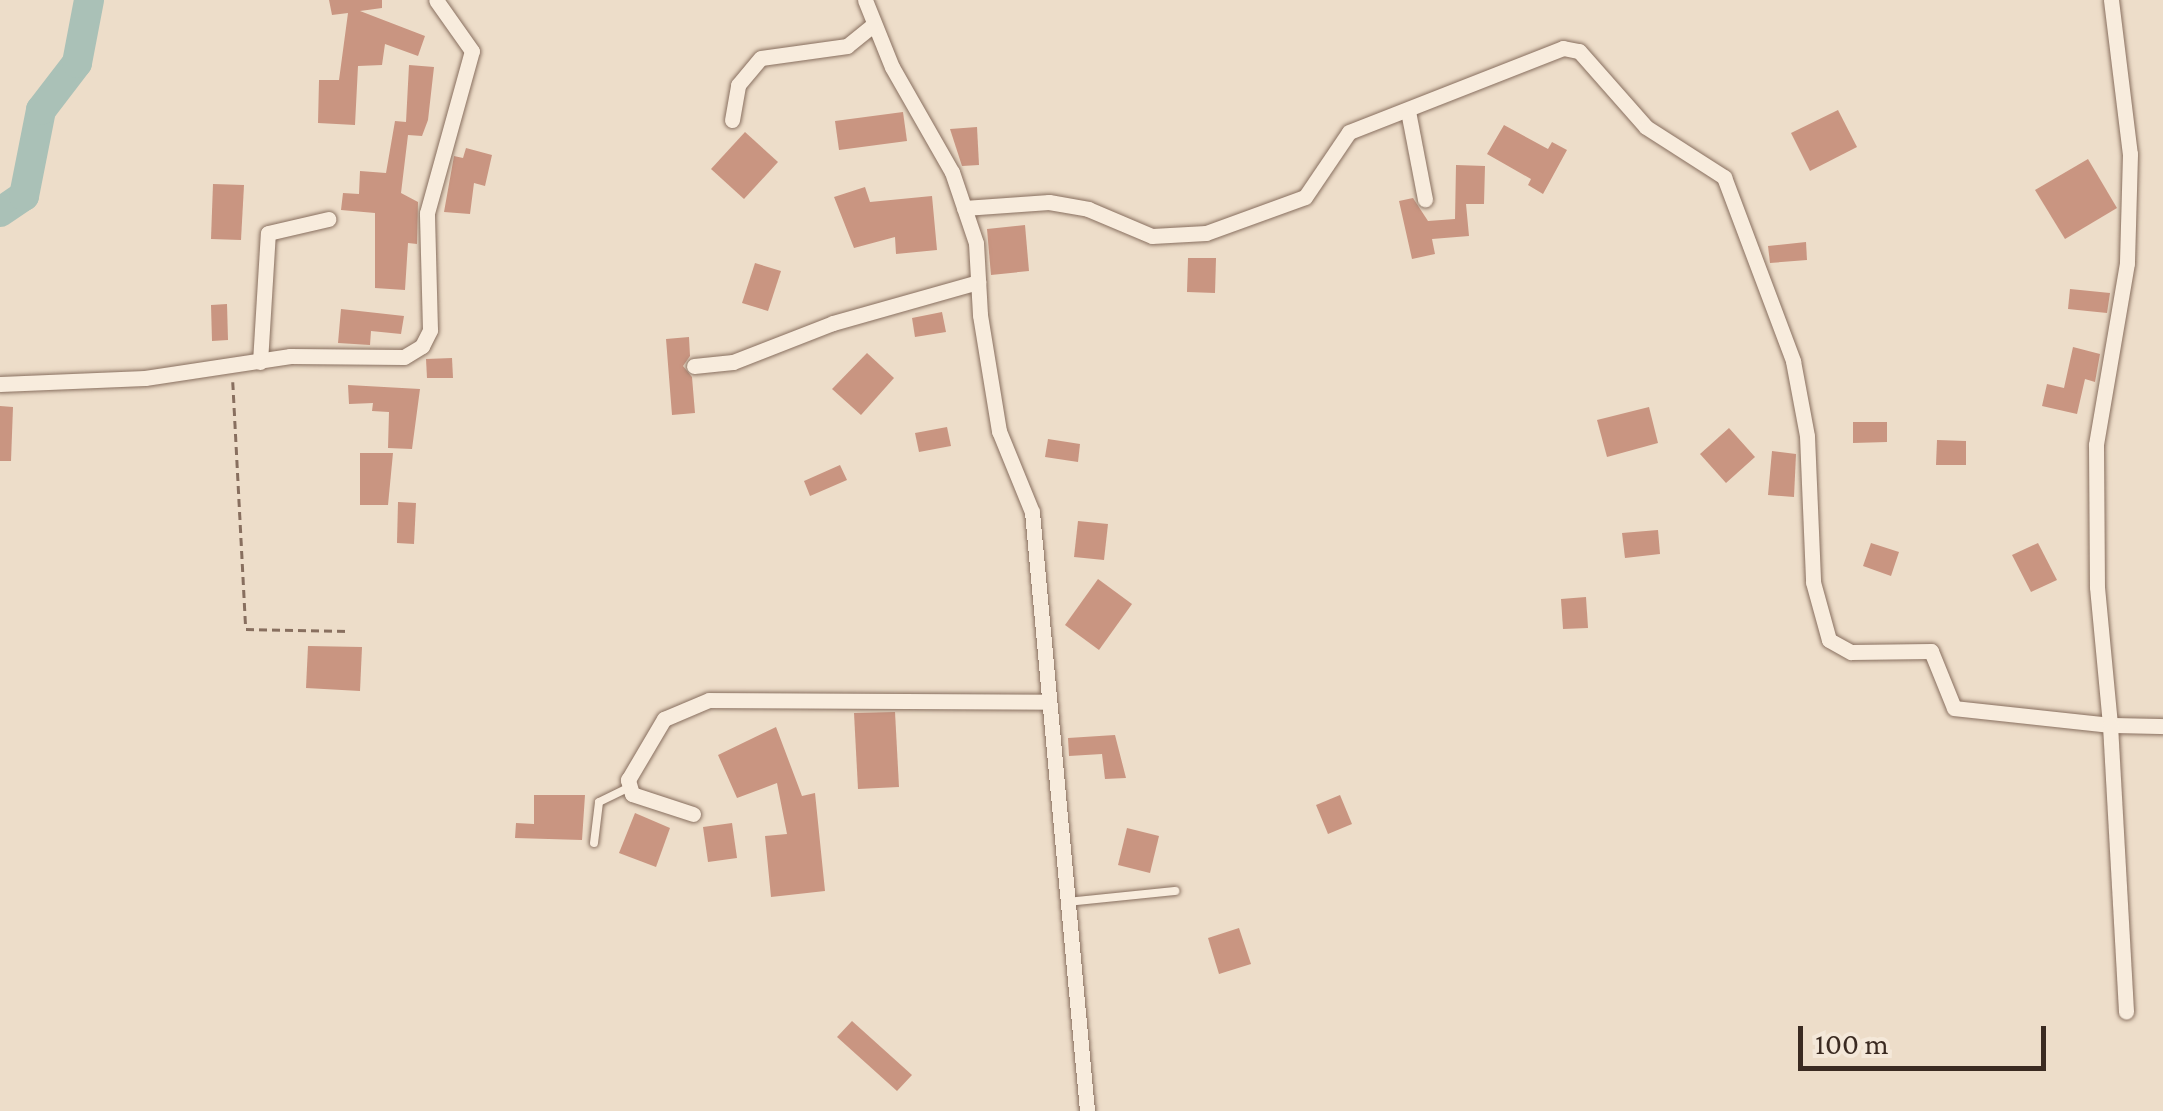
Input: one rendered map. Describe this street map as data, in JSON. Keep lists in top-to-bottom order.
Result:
{
  "scale_bar": "100 m"
}
